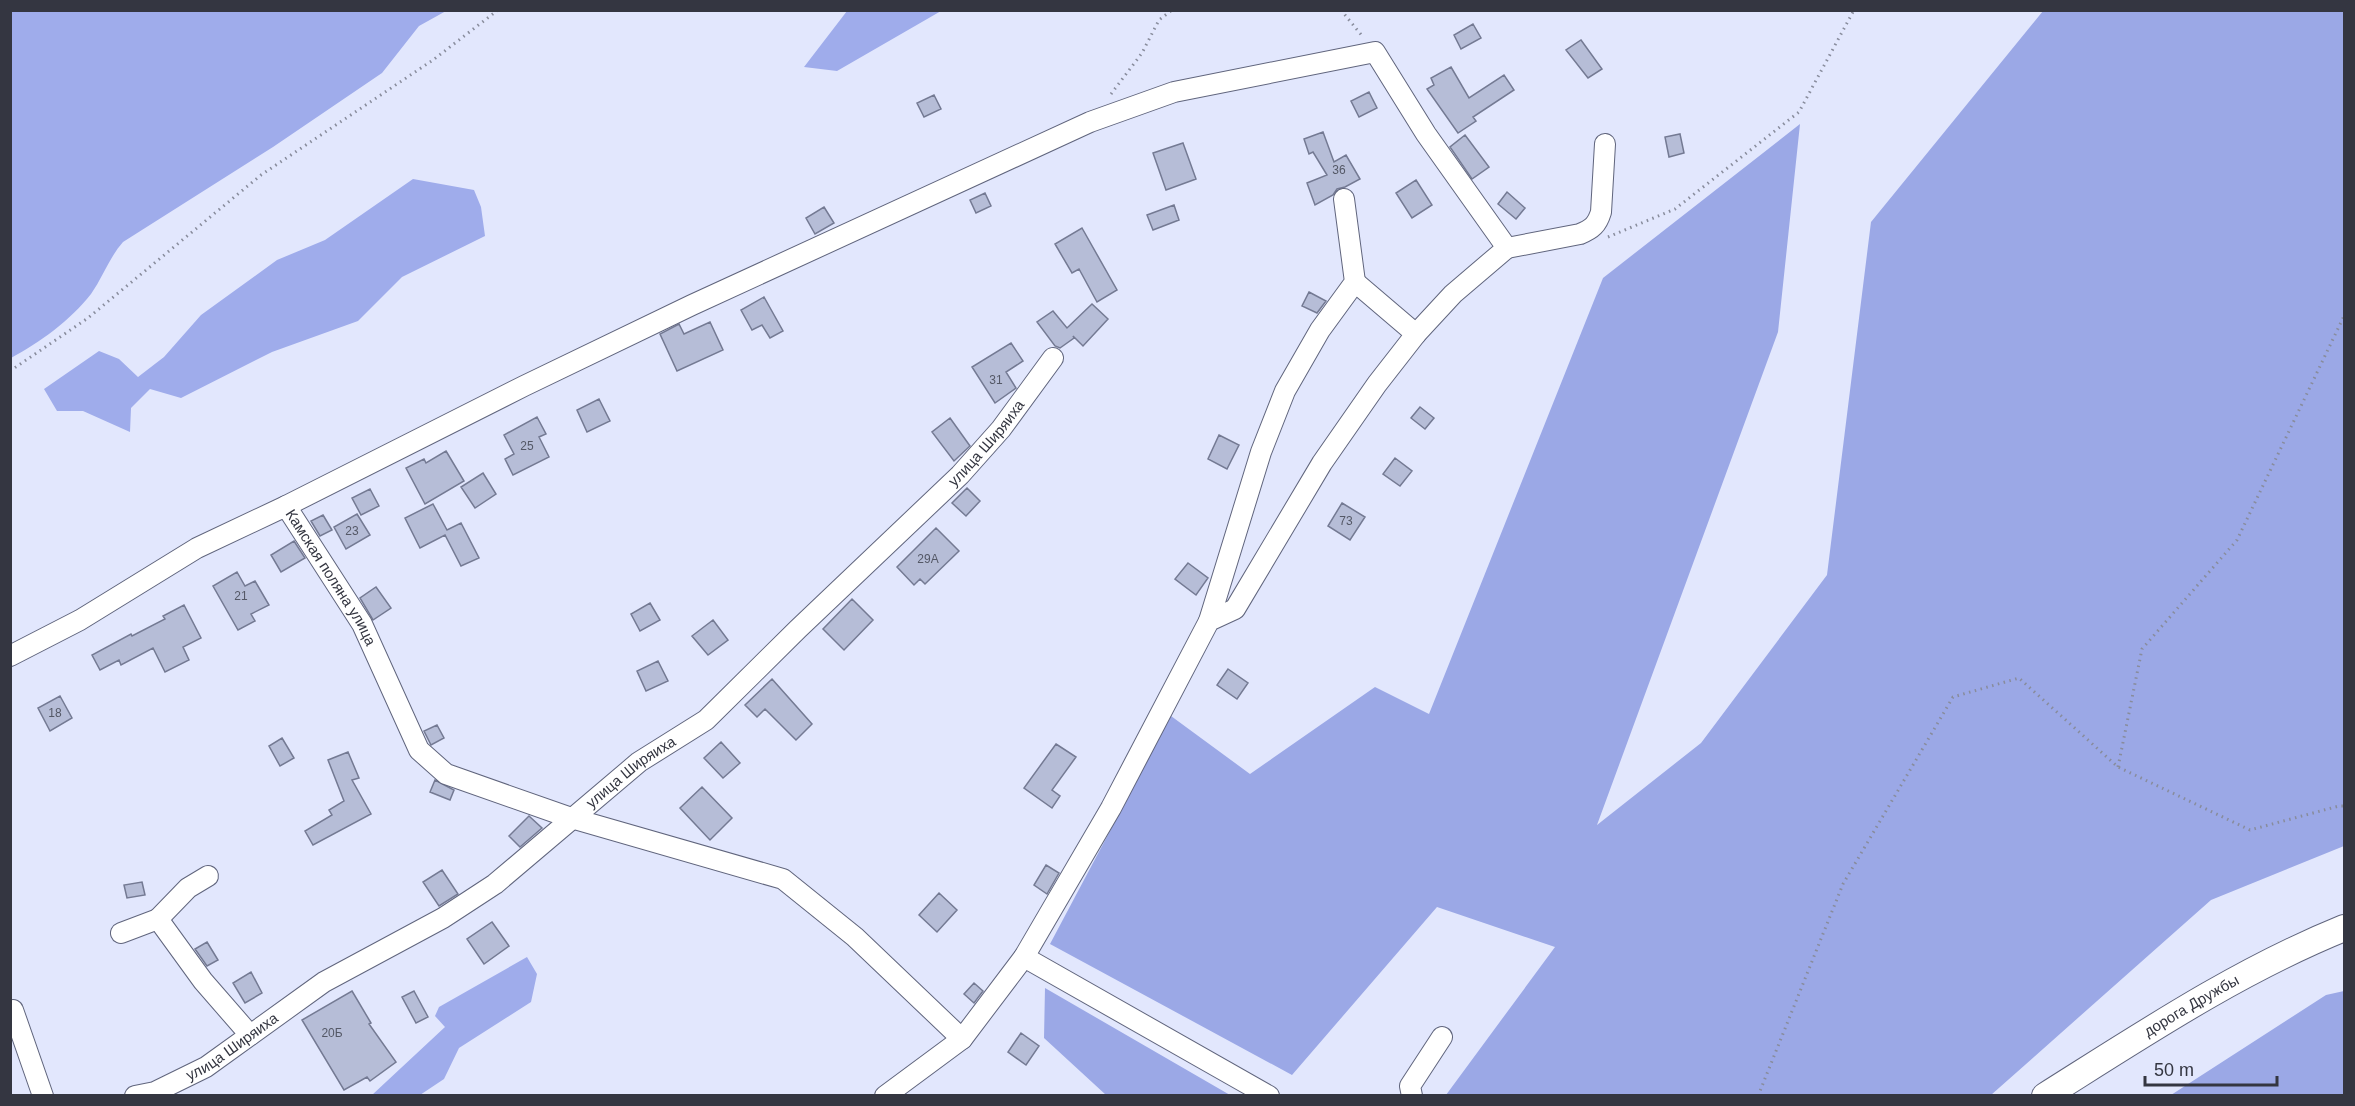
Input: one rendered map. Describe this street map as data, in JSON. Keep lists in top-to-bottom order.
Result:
{
  "streets": {
    "main road": ["дорога Дружбы"],
    "street": ["улица Ширяиха", "Камская поляна улица"]
  },
  "crossings": [
    ["улица Ширяиха", "Камская поляна улица"]
  ],
  "house_numbers": [
    "36",
    "31",
    "25",
    "73",
    "23",
    "29А",
    "21",
    "18",
    "20Б"
  ],
  "scale_bar": "50 m"
}
